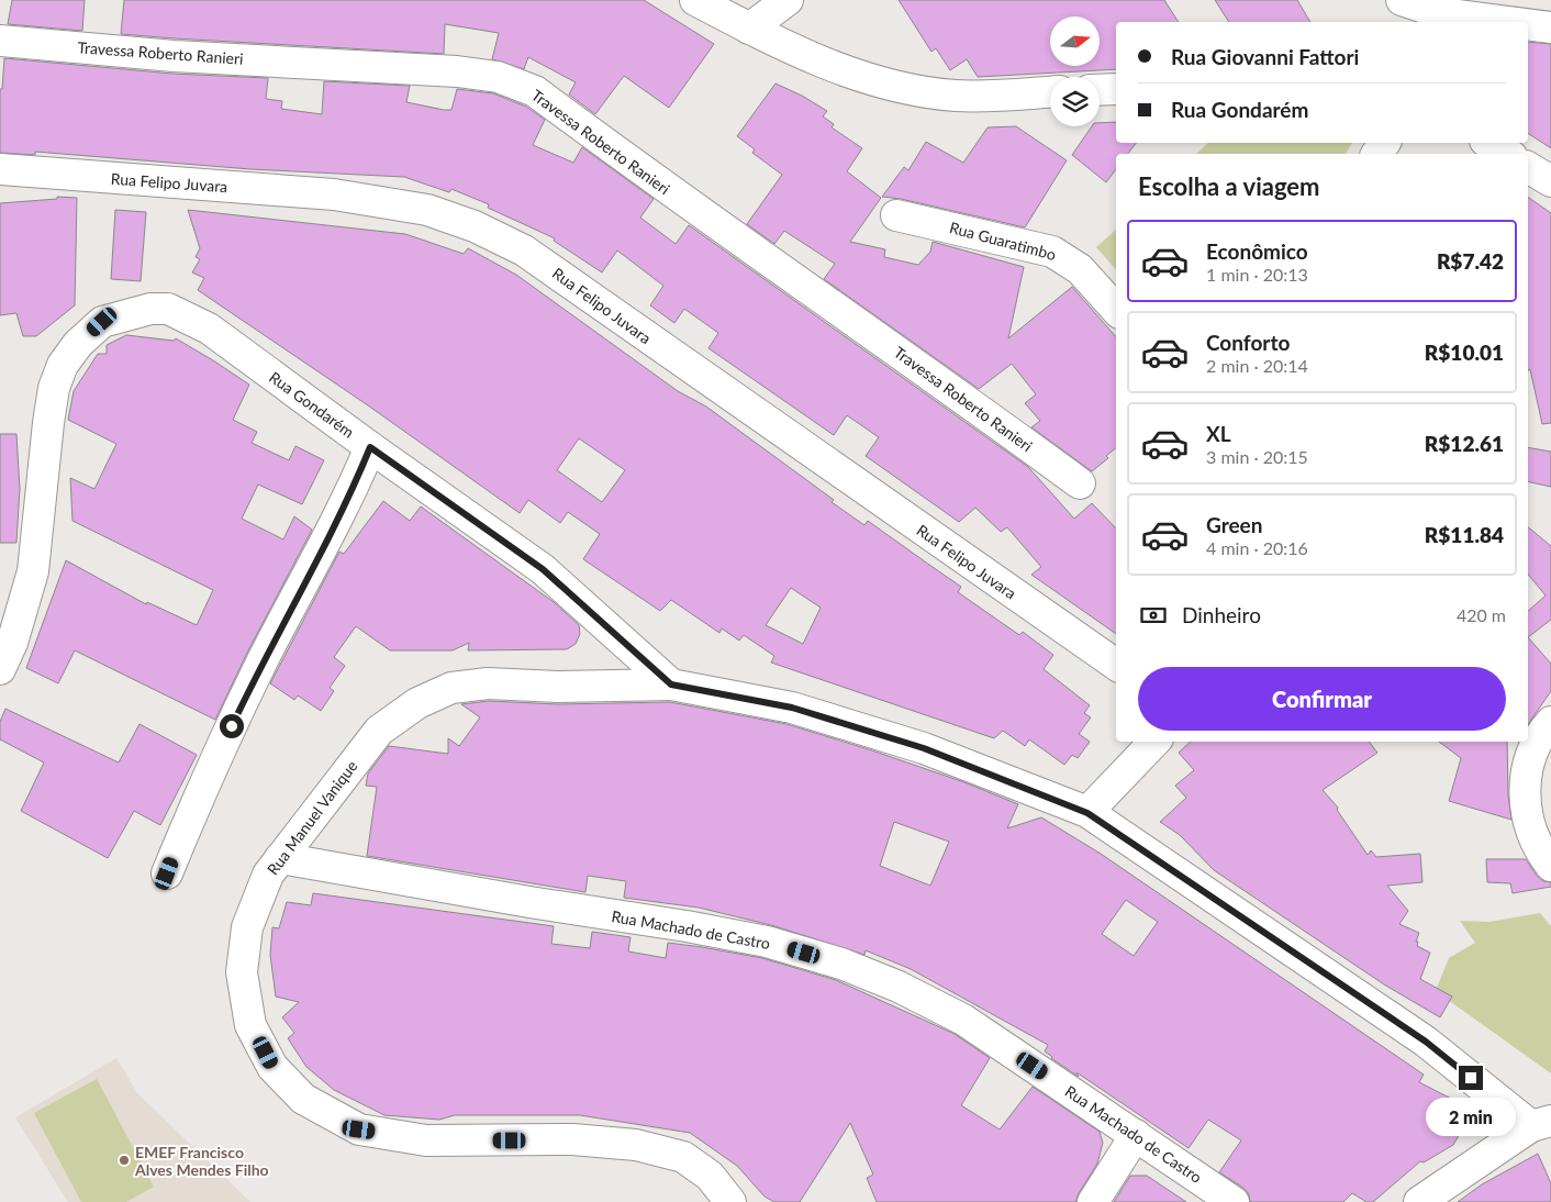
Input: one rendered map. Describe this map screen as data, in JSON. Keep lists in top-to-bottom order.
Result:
{
  "streets": {
    "street": [
      "Travessa Roberto Ranieri",
      "Rua Felipo Juvara",
      "Rua Guaratimbo",
      "Rua Gondarém",
      "Rua Manuel Vanique",
      "Rua Machado de Castro"
    ]
  },
  "crossings": [
    ["Rua Gondarém", "Rua Manuel Vanique"],
    ["Rua Manuel Vanique", "Rua Machado de Castro"]
  ],
  "places": ["EMEF Francisco Alves Mendes Filho"],
  "north": "right",
  "page": {
    "banner": ["Rua Giovanni Fattori", "Rua Gondarém"],
    "heading": "Escolha a viagem",
    "list": [
      {
        "name": "Econômico",
        "note": "1 min · 20:13",
        "value": "R$7.42"
      },
      {
        "name": "Conforto",
        "note": "2 min · 20:14",
        "value": "R$10.01"
      },
      {
        "name": "XL",
        "note": "3 min · 20:15",
        "value": "R$12.61"
      },
      {
        "name": "Green",
        "note": "4 min · 20:16",
        "value": "R$11.84"
      }
    ],
    "pay": ["Dinheiro", "420 m"],
    "buttons": "Confirmar",
    "bubble": "2 min"
  }
}
